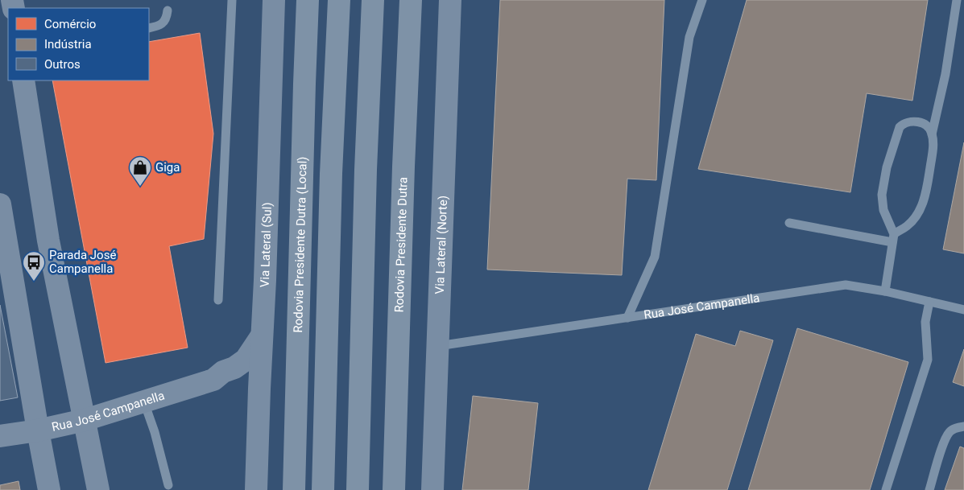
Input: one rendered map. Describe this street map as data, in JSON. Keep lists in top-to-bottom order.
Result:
{
  "streets": {
    "highway": ["Rodovia Presidente Dutra (Local)", "Rodovia Presidente Dutra"],
    "main road": ["Via Lateral (Norte)", "Via Lateral (Sul)", "Rua José Campanella"]
  },
  "crossings": [
    ["Via Lateral (Norte)", "Rua José Campanella"],
    ["Via Lateral (Sul)", "Rua José Campanella"]
  ],
  "places": {
    "shop": ["Giga"],
    "bus stop": ["Parada José Campanella"]
  },
  "legend": ["Comércio", "Indústria", "Outros"]
}
